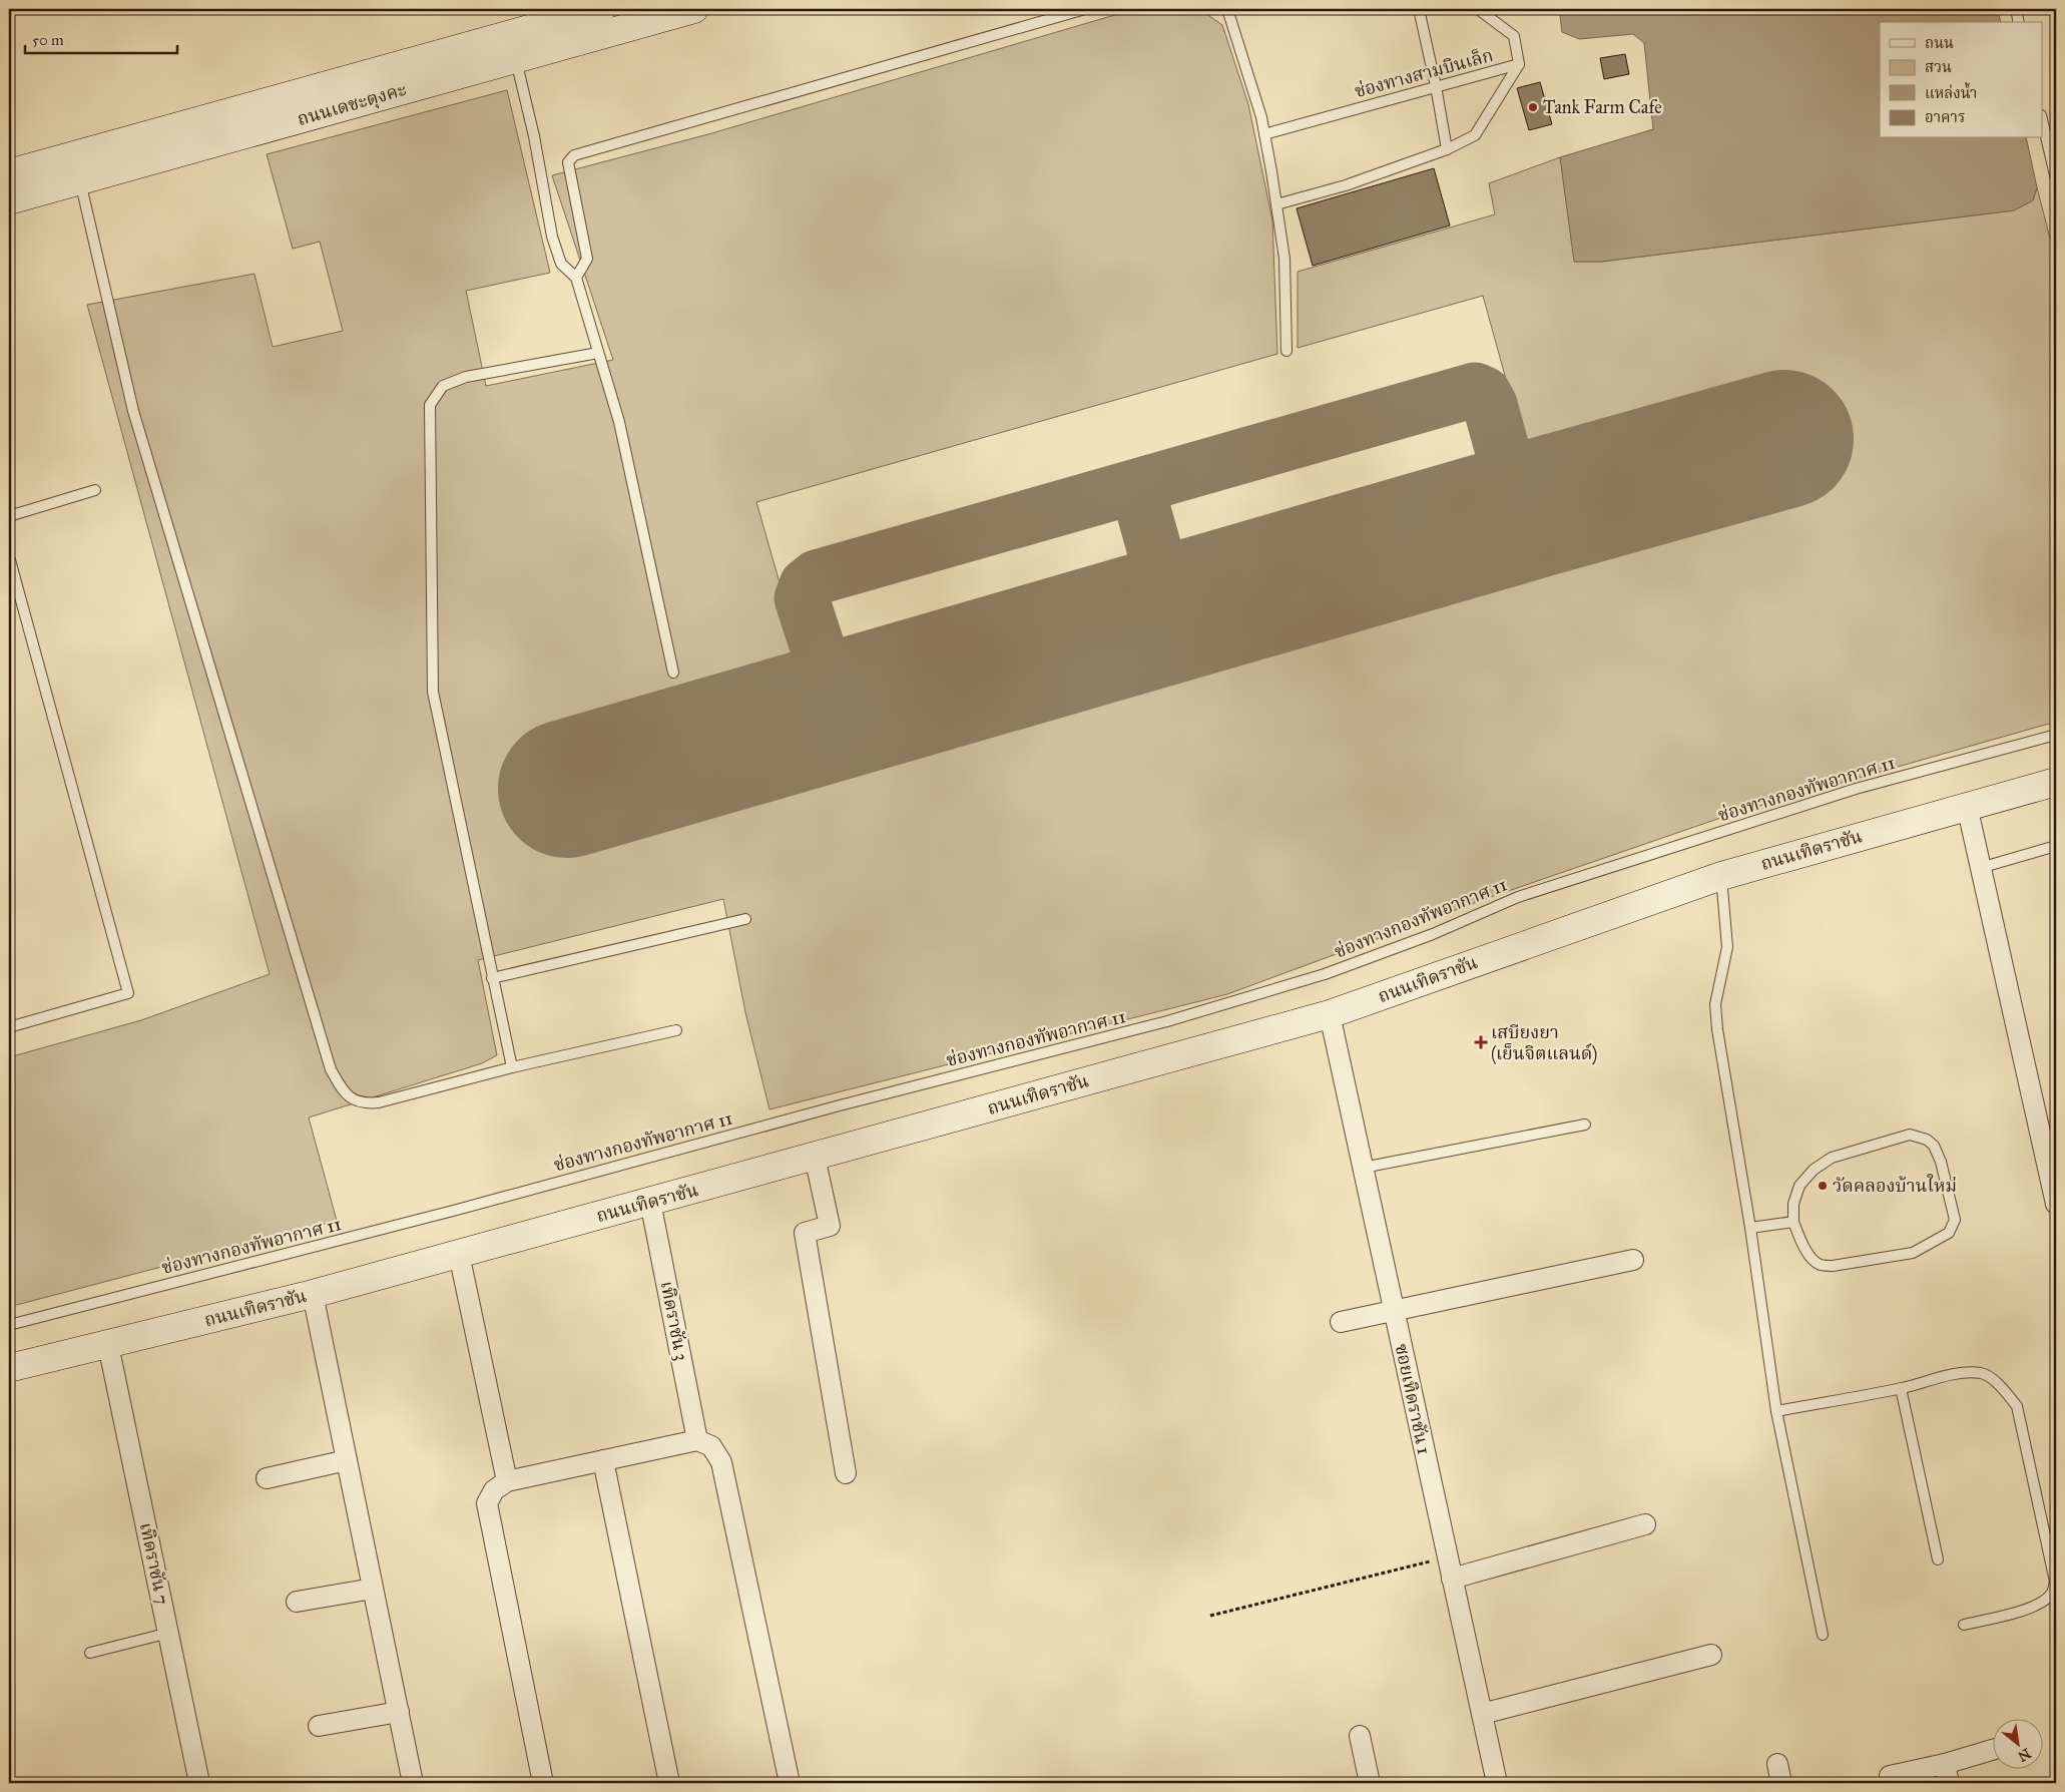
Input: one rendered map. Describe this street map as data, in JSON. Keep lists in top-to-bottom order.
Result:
{
  "streets": {
    "street": [
      "ถนนเดชะตุงคะ",
      "ถนนเทิดราชัน",
      "เทิดราชัน 3",
      "ซอยเทิดราชัน 1",
      "เทิดราชัน 7"
    ],
    "lane": ["ช่องทางสามบินเล็ก", "ช่องทางกองทัพอากาศ 11"]
  },
  "crossings": [
    ["ถนนเทิดราชัน", "เทิดราชัน 3"],
    ["ถนนเทิดราชัน", "ซอยเทิดราชัน 1"],
    ["ถนนเทิดราชัน", "เทิดราชัน 7"]
  ],
  "places": {
    "other": ["Tank Farm Cafe", "วัดคลองบ้านใหม่"],
    "health": ["เสบียงยา (เย็นจิตแลนด์)"]
  },
  "legend": [
    "ถนน",
    "สวน",
    "แหล่งน้ำ",
    "อาคาร"
  ],
  "scale_bar": "50 m",
  "north": "bottom right"
}
